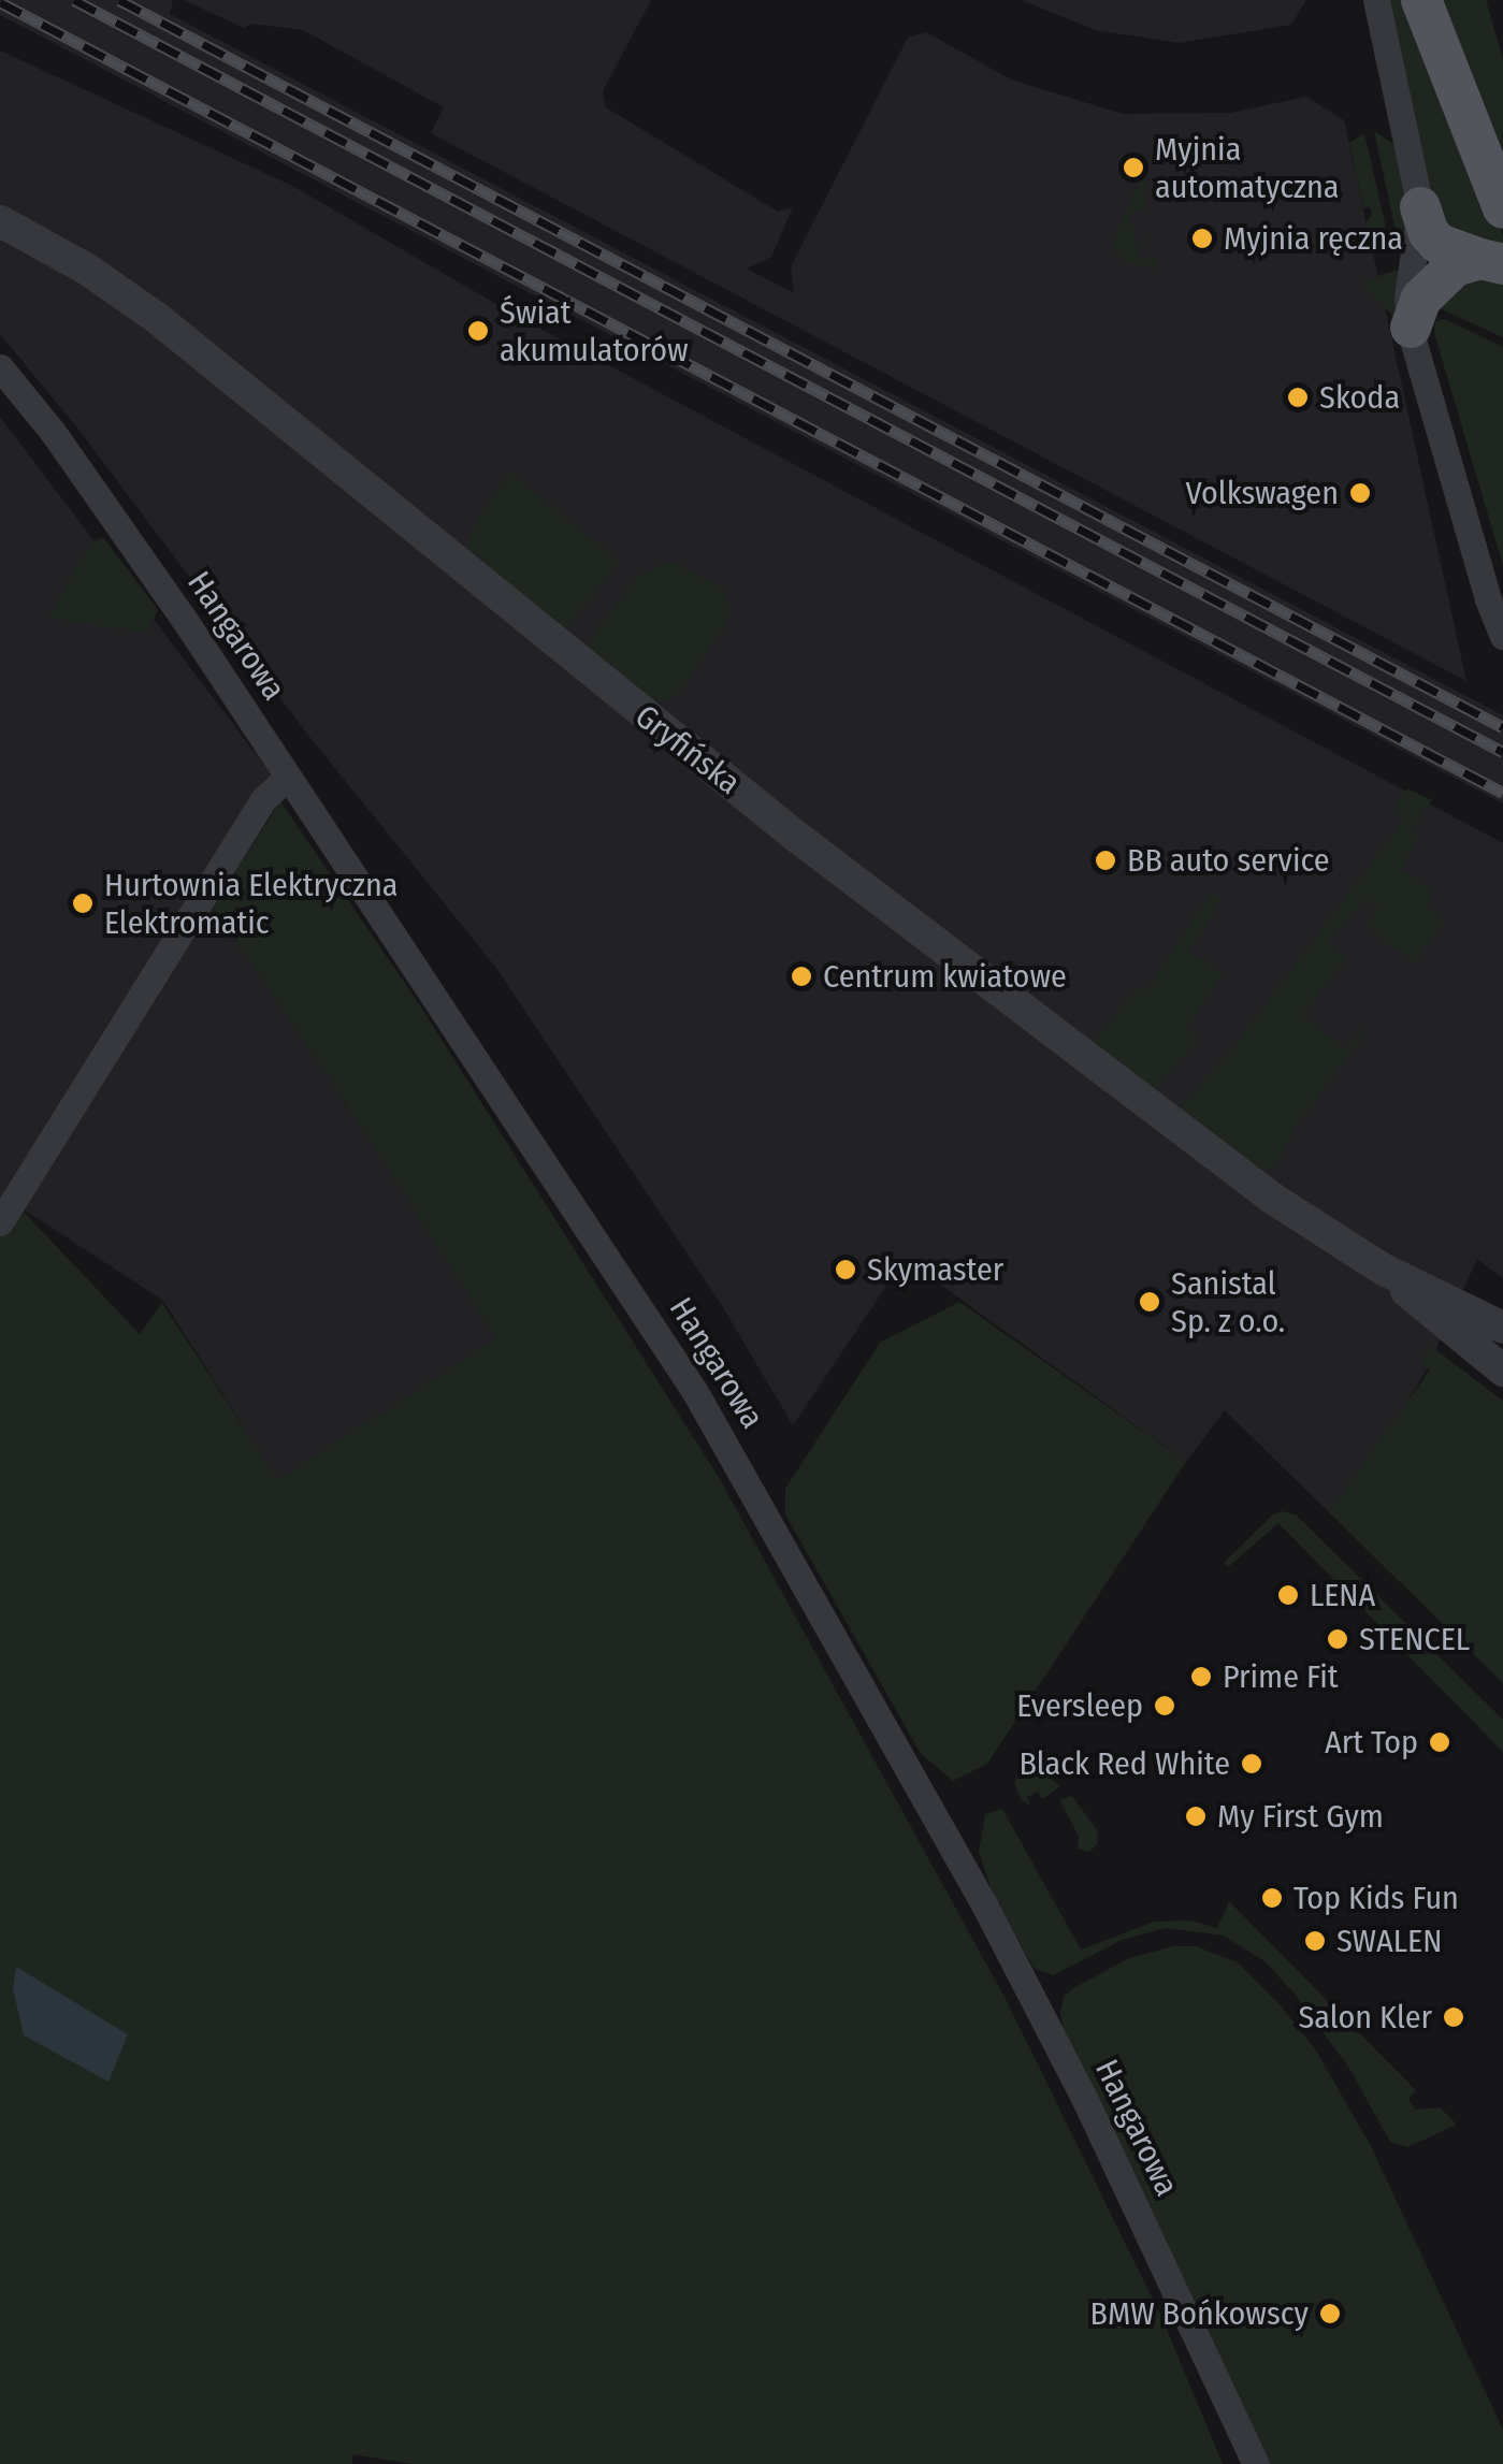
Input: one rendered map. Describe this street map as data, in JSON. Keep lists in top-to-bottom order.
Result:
{
  "streets": {
    "street": ["Hangarowa", "Gryfińska"]
  },
  "places": [
    "Myjnia automatyczna",
    "Myjnia ręczna",
    "Świat akumulatorów",
    "Skoda",
    "Volkswagen",
    "BB auto service",
    "Hurtownia Elektryczna Elektromatic",
    "Centrum kwiatowe",
    "Skymaster",
    "Sanistal Sp. z o.o.",
    "LENA",
    "STENCEL",
    "Prime Fit",
    "Eversleep",
    "Art Top",
    "Black Red White",
    "My First Gym",
    "Top Kids Fun",
    "SWALEN",
    "Salon Kler",
    "BMW Bońkowscy"
  ]
}
